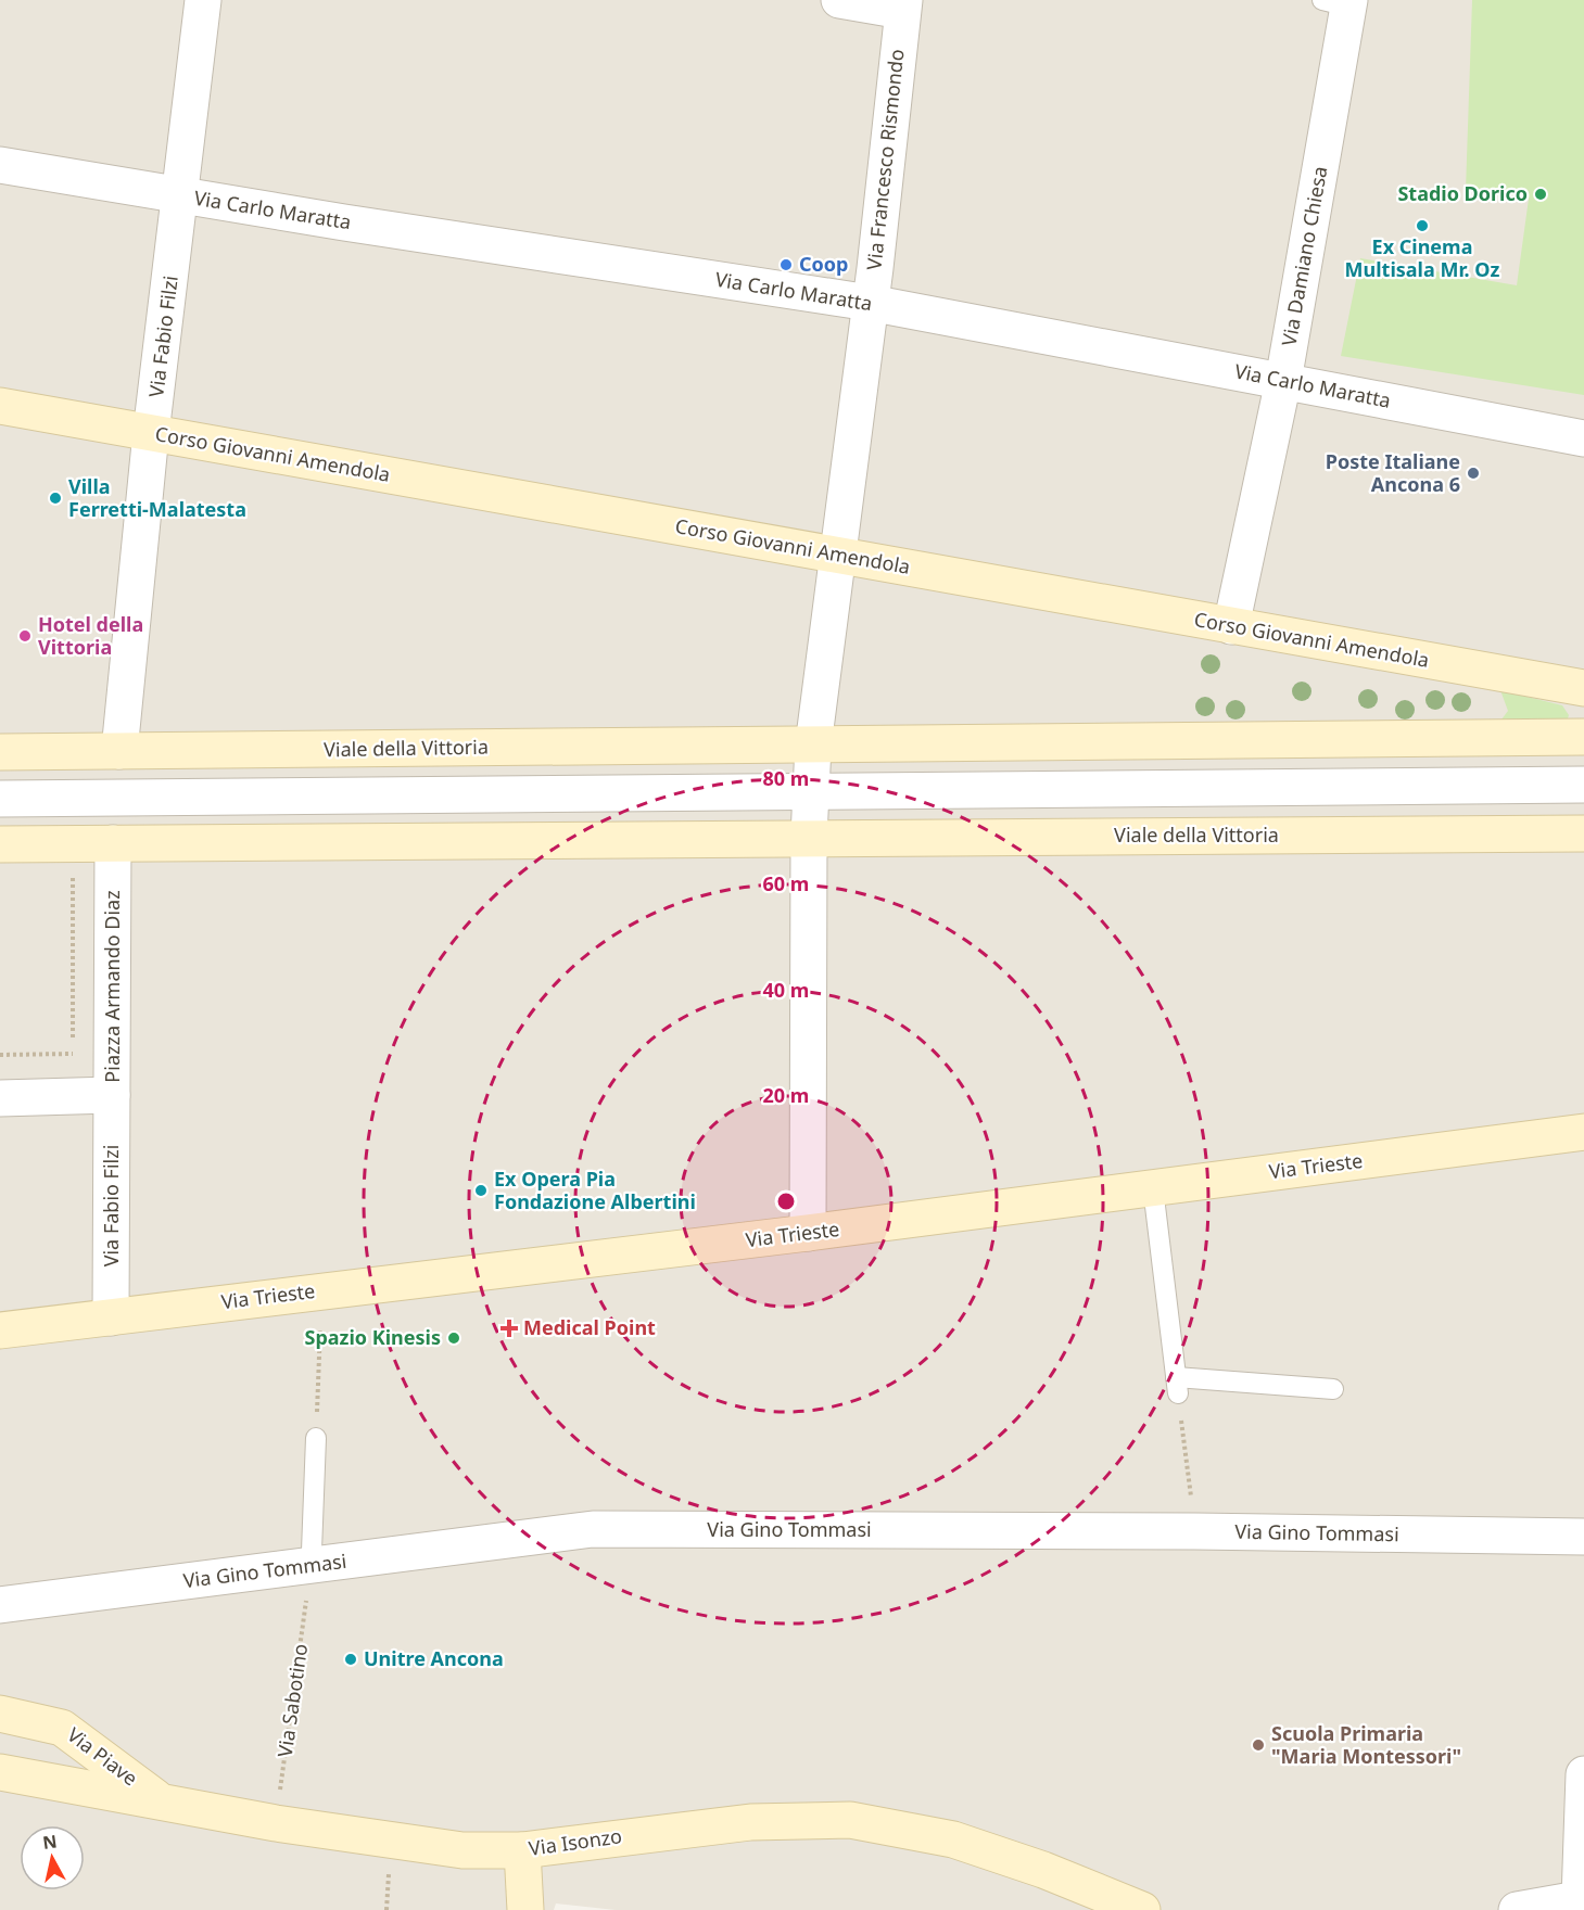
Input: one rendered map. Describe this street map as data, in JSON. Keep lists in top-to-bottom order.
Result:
{
  "streets": {
    "street": [
      "Via Francesco Rismondo",
      "Via Carlo Maratta",
      "Via Damiano Chiesa",
      "Via Fabio Filzi",
      "Corso Giovanni Amendola",
      "Viale della Vittoria",
      "Piazza Armando Diaz",
      "Via Trieste",
      "Via Gino Tommasi",
      "Via Piave",
      "Via Isonzo"
    ],
    "path": ["Via Sabotino"]
  },
  "crossings": [
    ["Via Francesco Rismondo", "Via Carlo Maratta"],
    ["Via Francesco Rismondo", "Corso Giovanni Amendola"],
    ["Via Francesco Rismondo", "Viale della Vittoria"],
    ["Via Carlo Maratta", "Via Damiano Chiesa"],
    ["Via Carlo Maratta", "Via Fabio Filzi"],
    ["Via Damiano Chiesa", "Corso Giovanni Amendola"],
    ["Via Fabio Filzi", "Corso Giovanni Amendola"],
    ["Via Fabio Filzi", "Viale della Vittoria"],
    ["Via Fabio Filzi", "Piazza Armando Diaz"],
    ["Via Fabio Filzi", "Via Trieste"],
    ["Viale della Vittoria", "Piazza Armando Diaz"],
    ["Via Piave", "Via Isonzo"]
  ],
  "places": {
    "other": [
      "Stadio Dorico",
      "Ex Cinema Multisala Mr. Oz",
      "Coop",
      "Poste Italiane Ancona 6",
      "Villa Ferretti-Malatesta",
      "Hotel della Vittoria",
      "Ex Opera Pia Fondazione Albertini",
      "Spazio Kinesis",
      "Unitre Ancona",
      "Scuola Primaria \"Maria Montessori\""
    ],
    "health": ["Medical Point"]
  },
  "north": "top",
  "rings": [
    "80 m",
    "60 m",
    "40 m",
    "20 m"
  ]
}
